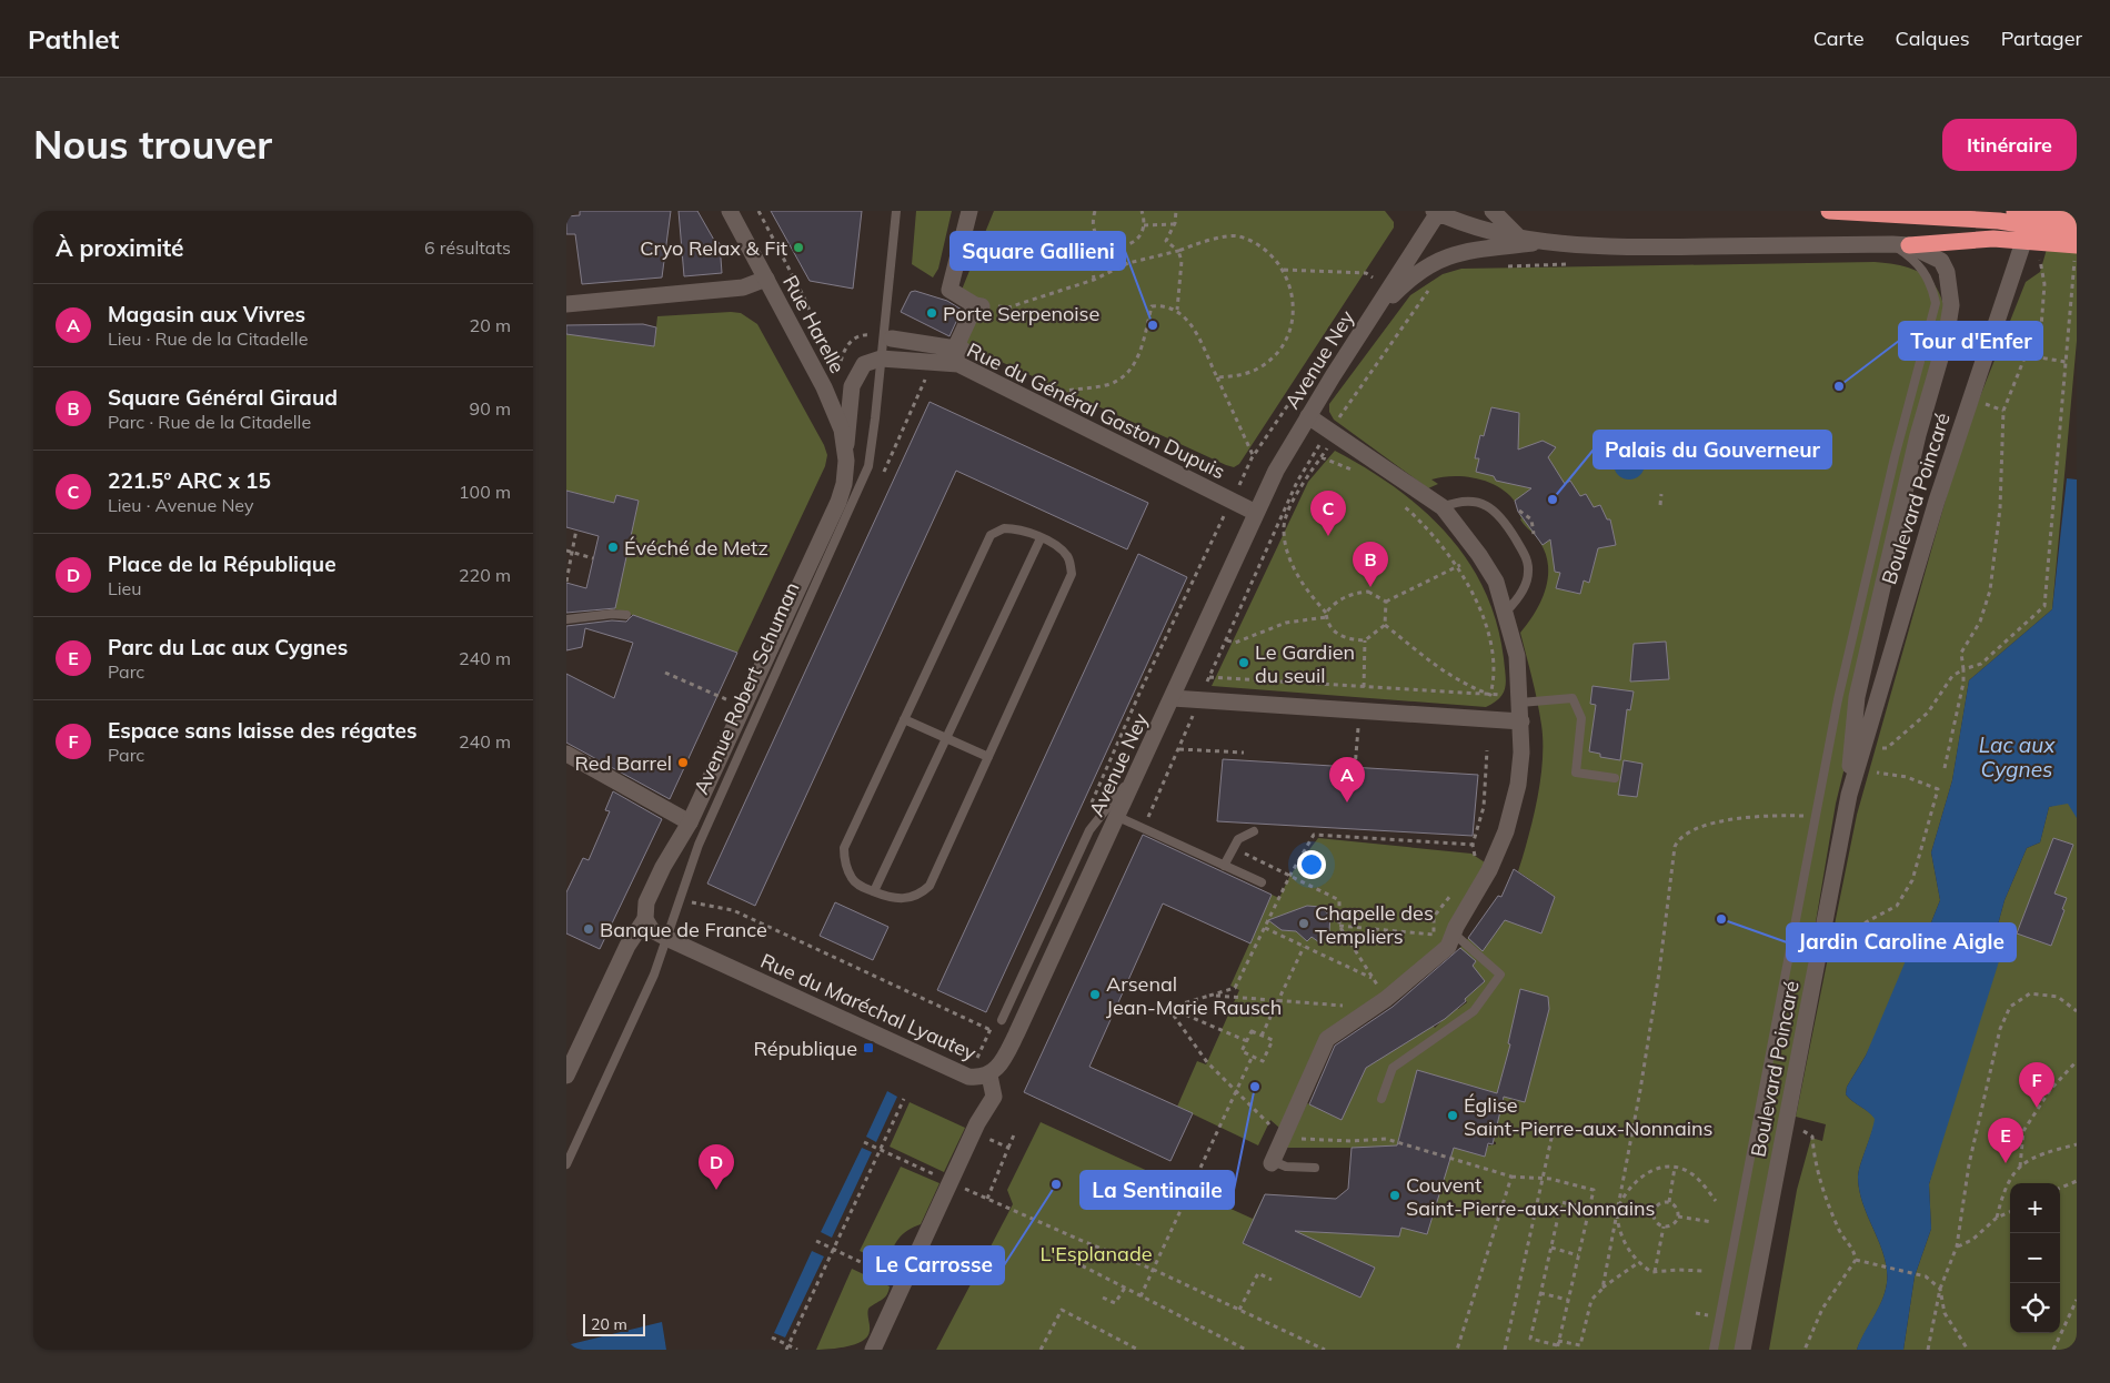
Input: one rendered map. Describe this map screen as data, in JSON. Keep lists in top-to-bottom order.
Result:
{
  "streets": {
    "street": [
      "Rue Harelle",
      "Avenue Ney",
      "Rue du Général Gaston Dupuis",
      "Boulevard Poincaré",
      "Avenue Robert Schuman",
      "Rue du Maréchal Lyautey"
    ]
  },
  "crossings": [
    ["Rue Harelle", "Avenue Robert Schuman"],
    ["Avenue Ney", "Rue du Général Gaston Dupuis"],
    ["Avenue Ney", "Rue du Maréchal Lyautey"],
    ["Rue du Général Gaston Dupuis", "Avenue Robert Schuman"],
    ["Avenue Robert Schuman", "Rue du Maréchal Lyautey"]
  ],
  "water": ["Lac aux Cygnes"],
  "parks": ["L'Esplanade"],
  "places": {
    "other": [
      "Cryo Relax & Fit",
      "Porte Serpenoise",
      "Square Gallieni",
      "Tour d'Enfer",
      "Palais du Gouverneur",
      "Évéché de Metz",
      "Le Gardien du seuil",
      "Red Barrel",
      "Jardin Caroline Aigle",
      "Chapelle des Templiers",
      "Banque de France",
      "Arsenal Jean-Marie Rausch",
      "La Sentinaile",
      "Église Saint-Pierre-aux-Nonnains",
      "Le Carrosse",
      "Couvent Saint-Pierre-aux-Nonnains"
    ],
    "transit": ["République"]
  },
  "scale_bar": "20 m",
  "page": {
    "header": "Pathlet",
    "nav": ["Carte", "Calques", "Partager"],
    "buttons": "Itinéraire",
    "title": "Nous trouver",
    "heading": ["À proximité", "6 résultats"],
    "list": [
      {
        "mark": "A",
        "name": "Magasin aux Vivres",
        "note": "Lieu · Rue de la Citadelle",
        "value": "20 m"
      },
      {
        "mark": "B",
        "name": "Square Général Giraud",
        "note": "Parc · Rue de la Citadelle",
        "value": "90 m"
      },
      {
        "mark": "C",
        "name": "221.5° ARC x 15",
        "note": "Lieu · Avenue Ney",
        "value": "100 m"
      },
      {
        "mark": "D",
        "name": "Place de la République",
        "note": "Lieu",
        "value": "220 m"
      },
      {
        "mark": "E",
        "name": "Parc du Lac aux Cygnes",
        "note": "Parc",
        "value": "240 m"
      },
      {
        "mark": "F",
        "name": "Espace sans laisse des régates",
        "note": "Parc",
        "value": "240 m"
      }
    ],
    "pins": [
      "C",
      "B",
      "A",
      "F",
      "E",
      "D"
    ],
    "map_buttons": ["+", "−"],
    "scale": "20 m"
  }
}
